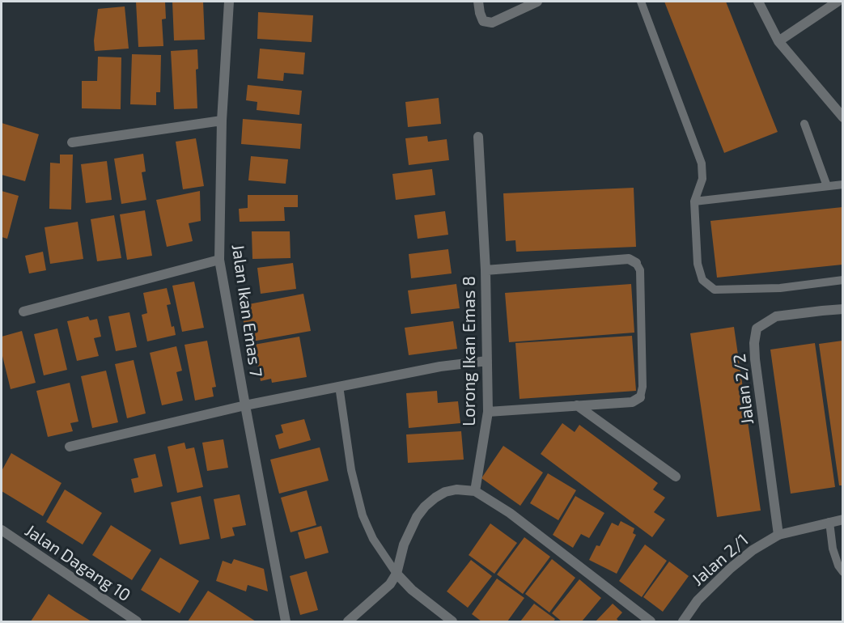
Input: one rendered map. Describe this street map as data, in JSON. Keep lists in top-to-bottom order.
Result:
{
  "streets": {
    "street": [
      "Jalan Ikan Emas 7",
      "Lorong Ikan Emas 8",
      "Jalan 2/2",
      "Jalan 2/1",
      "Jalan Dagang 10"
    ]
  },
  "crossings": [
    ["Jalan 2/2", "Jalan 2/1"]
  ]
}
